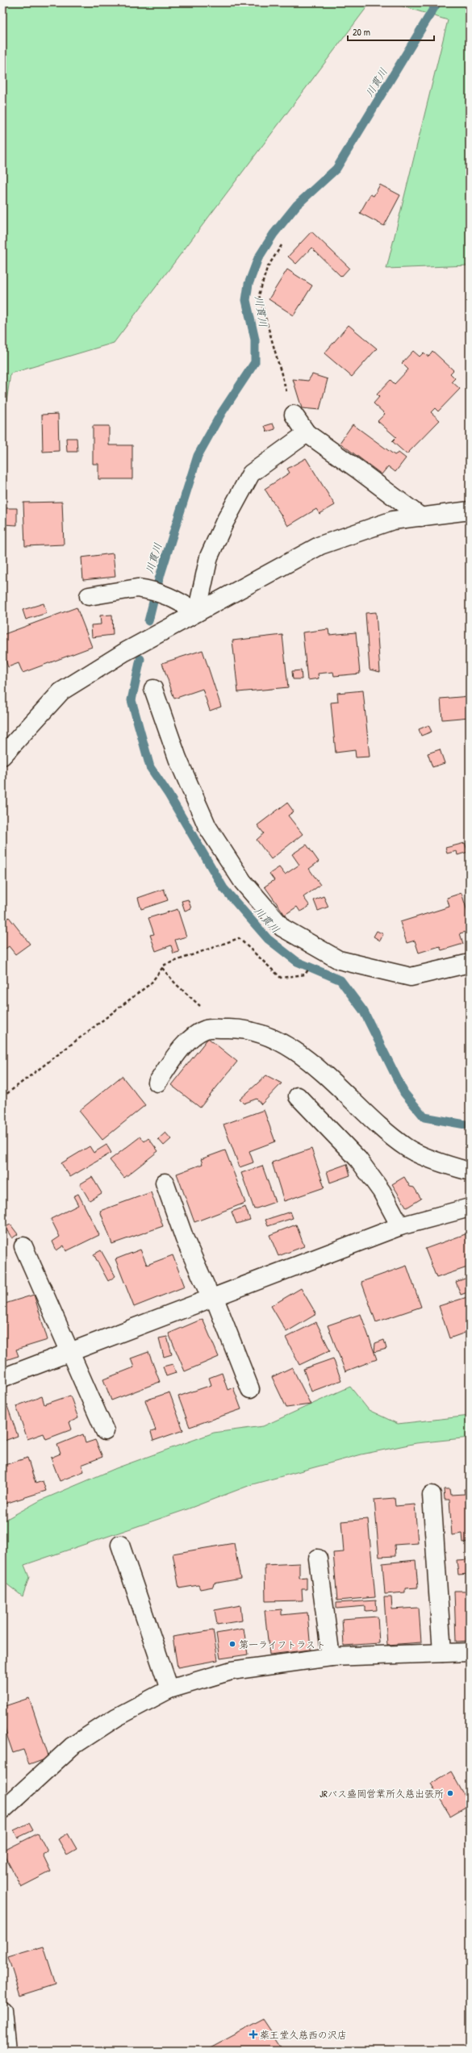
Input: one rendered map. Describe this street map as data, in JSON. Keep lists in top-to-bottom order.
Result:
{
  "water": ["川貫川"],
  "places": {
    "other": ["第一ライフトラスト", "JRバス盛岡営業所久慈出張所"],
    "health": ["薬王堂久慈西の沢店"]
  },
  "scale_bar": "20 m"
}
